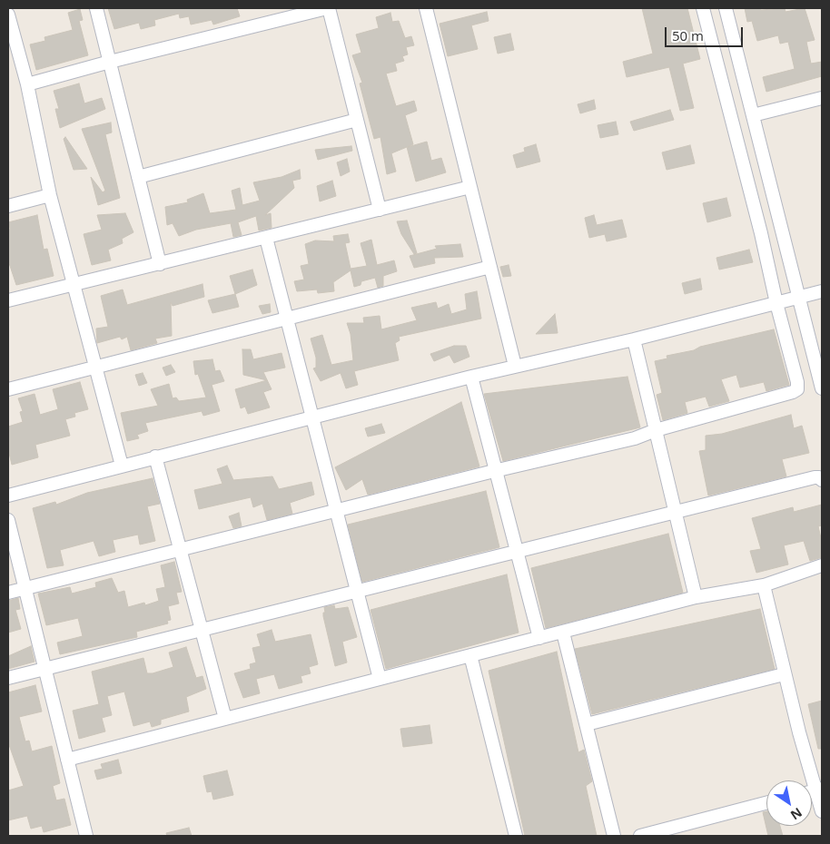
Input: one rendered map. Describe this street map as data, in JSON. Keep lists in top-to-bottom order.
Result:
{
  "scale_bar": "50 m",
  "north": "bottom right"
}
